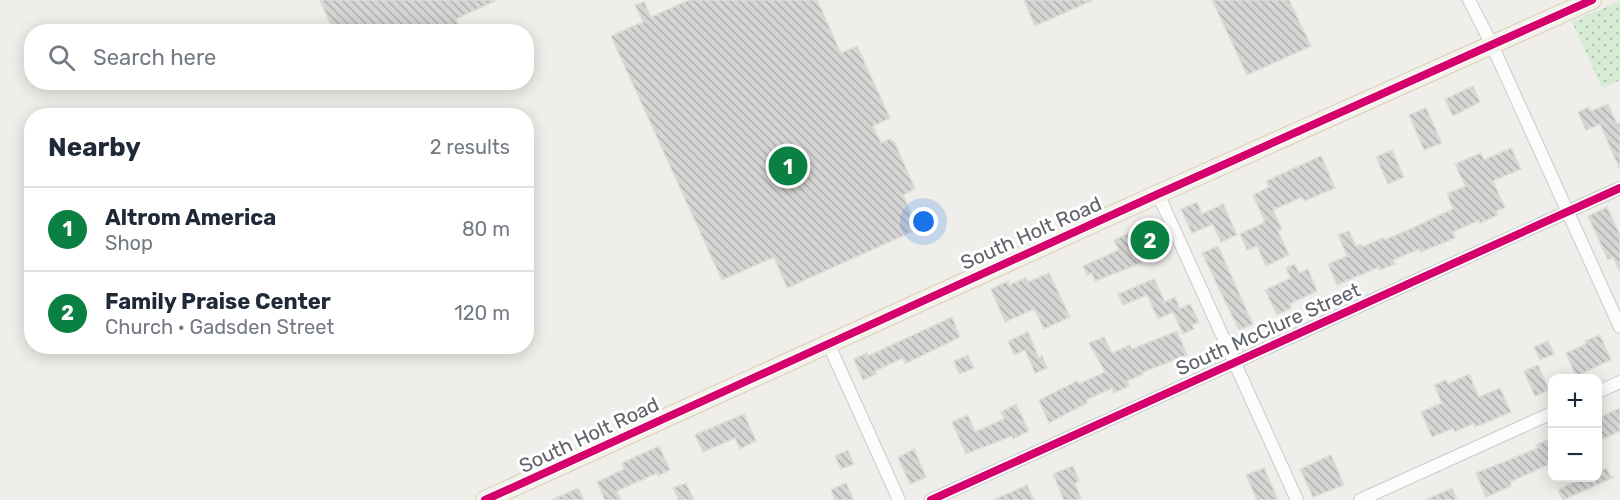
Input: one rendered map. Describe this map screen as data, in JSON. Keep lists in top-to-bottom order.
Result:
{
  "streets": {
    "main road": ["South Holt Road"],
    "street": ["South McClure Street"]
  },
  "page": {
    "search": "Search here",
    "heading": ["Nearby", "2 results"],
    "pins": ["1", "2"],
    "list": [
      {
        "mark": "1",
        "name": "Altrom America",
        "note": "Shop",
        "value": "80 m"
      },
      {
        "mark": "2",
        "name": "Family Praise Center",
        "note": "Church · Gadsden Street",
        "value": "120 m"
      }
    ],
    "map_buttons": ["+", "−"]
  }
}
